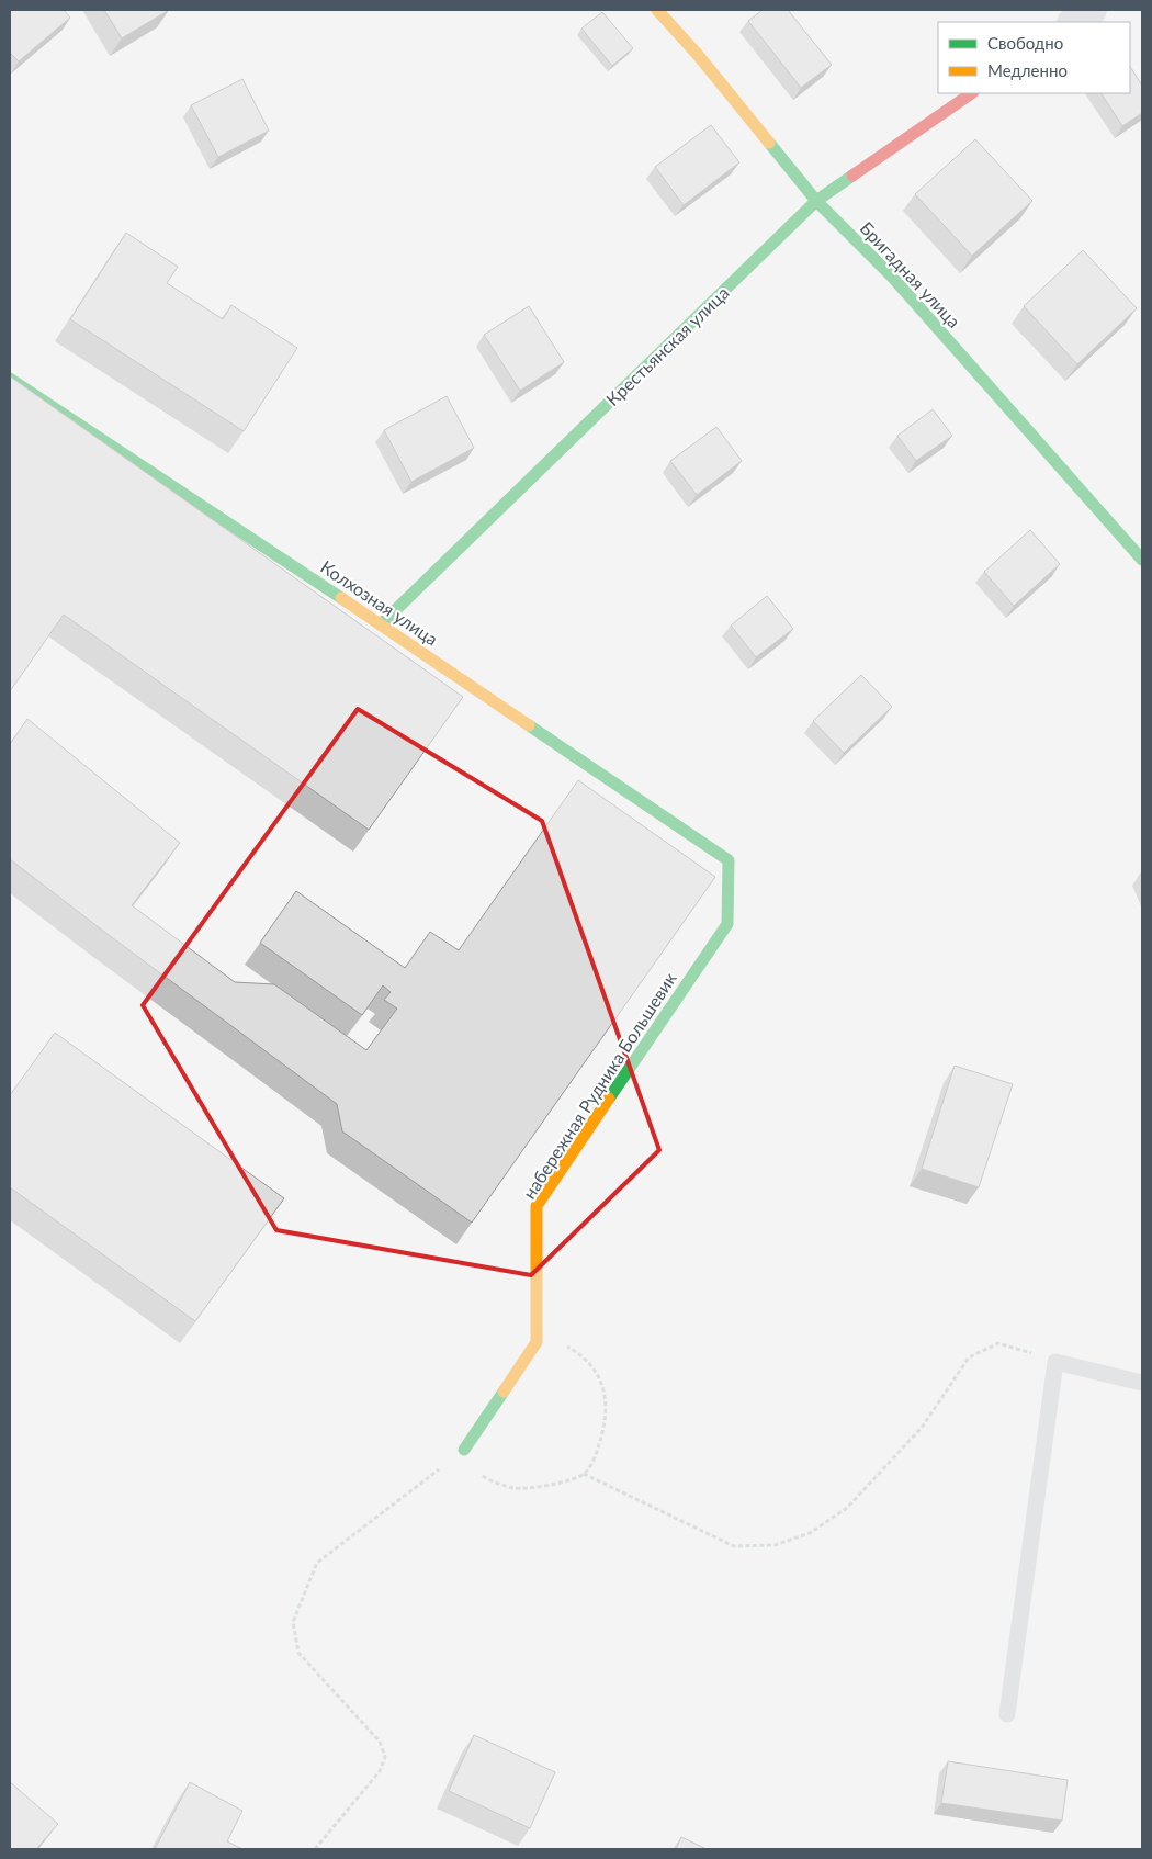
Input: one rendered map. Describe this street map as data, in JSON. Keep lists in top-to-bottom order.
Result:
{
  "streets": {
    "street": [
      "Бригадная улица",
      "Крестьянская улица",
      "Колхозная улица",
      "набережная Рудника Большевик"
    ]
  },
  "crossings": [
    ["Бригадная улица", "Крестьянская улица"],
    ["Крестьянская улица", "Колхозная улица"],
    ["Колхозная улица", "набережная Рудника Большевик"]
  ],
  "legend": ["Свободно", "Медленно"]
}
